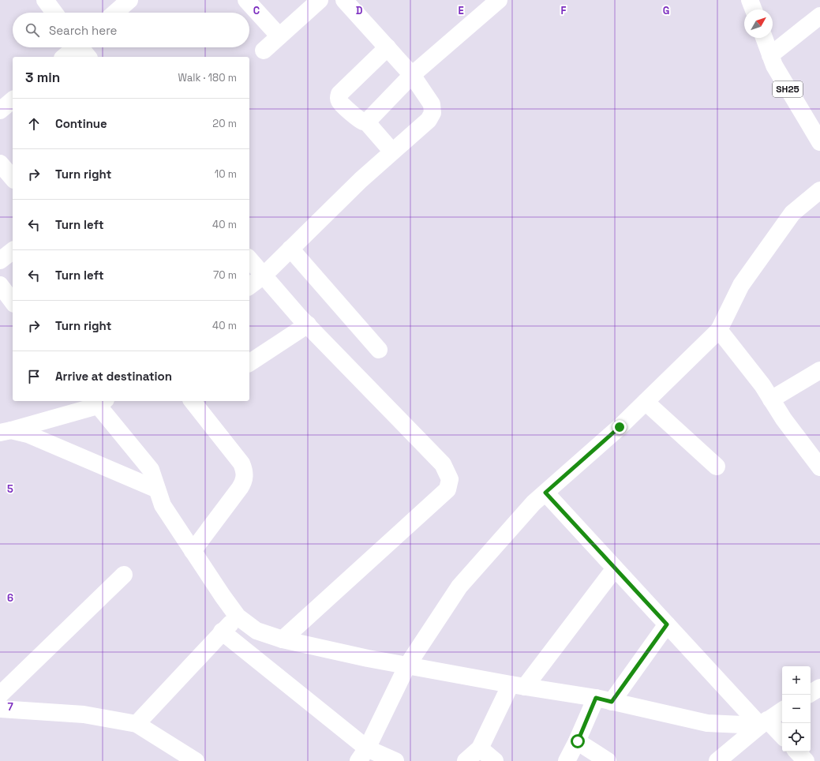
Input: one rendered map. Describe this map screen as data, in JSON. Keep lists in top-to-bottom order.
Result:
{
  "streets": {
    "street": ["SH25"]
  },
  "north": "top right",
  "page": {
    "search": "Search here",
    "heading": ["3 min", "Walk · 180 m"],
    "list": [
      ["Continue", "20 m"],
      ["Turn right", "10 m"],
      ["Turn left", "40 m"],
      ["Turn left", "70 m"],
      ["Turn right", "40 m"],
      "Arrive at destination"
    ],
    "map_buttons": ["+", "−"]
  },
  "grid": {
    "columns": [
      "C",
      "D",
      "E",
      "F",
      "G"
    ],
    "rows": ["5", "6", "7"]
  }
}
